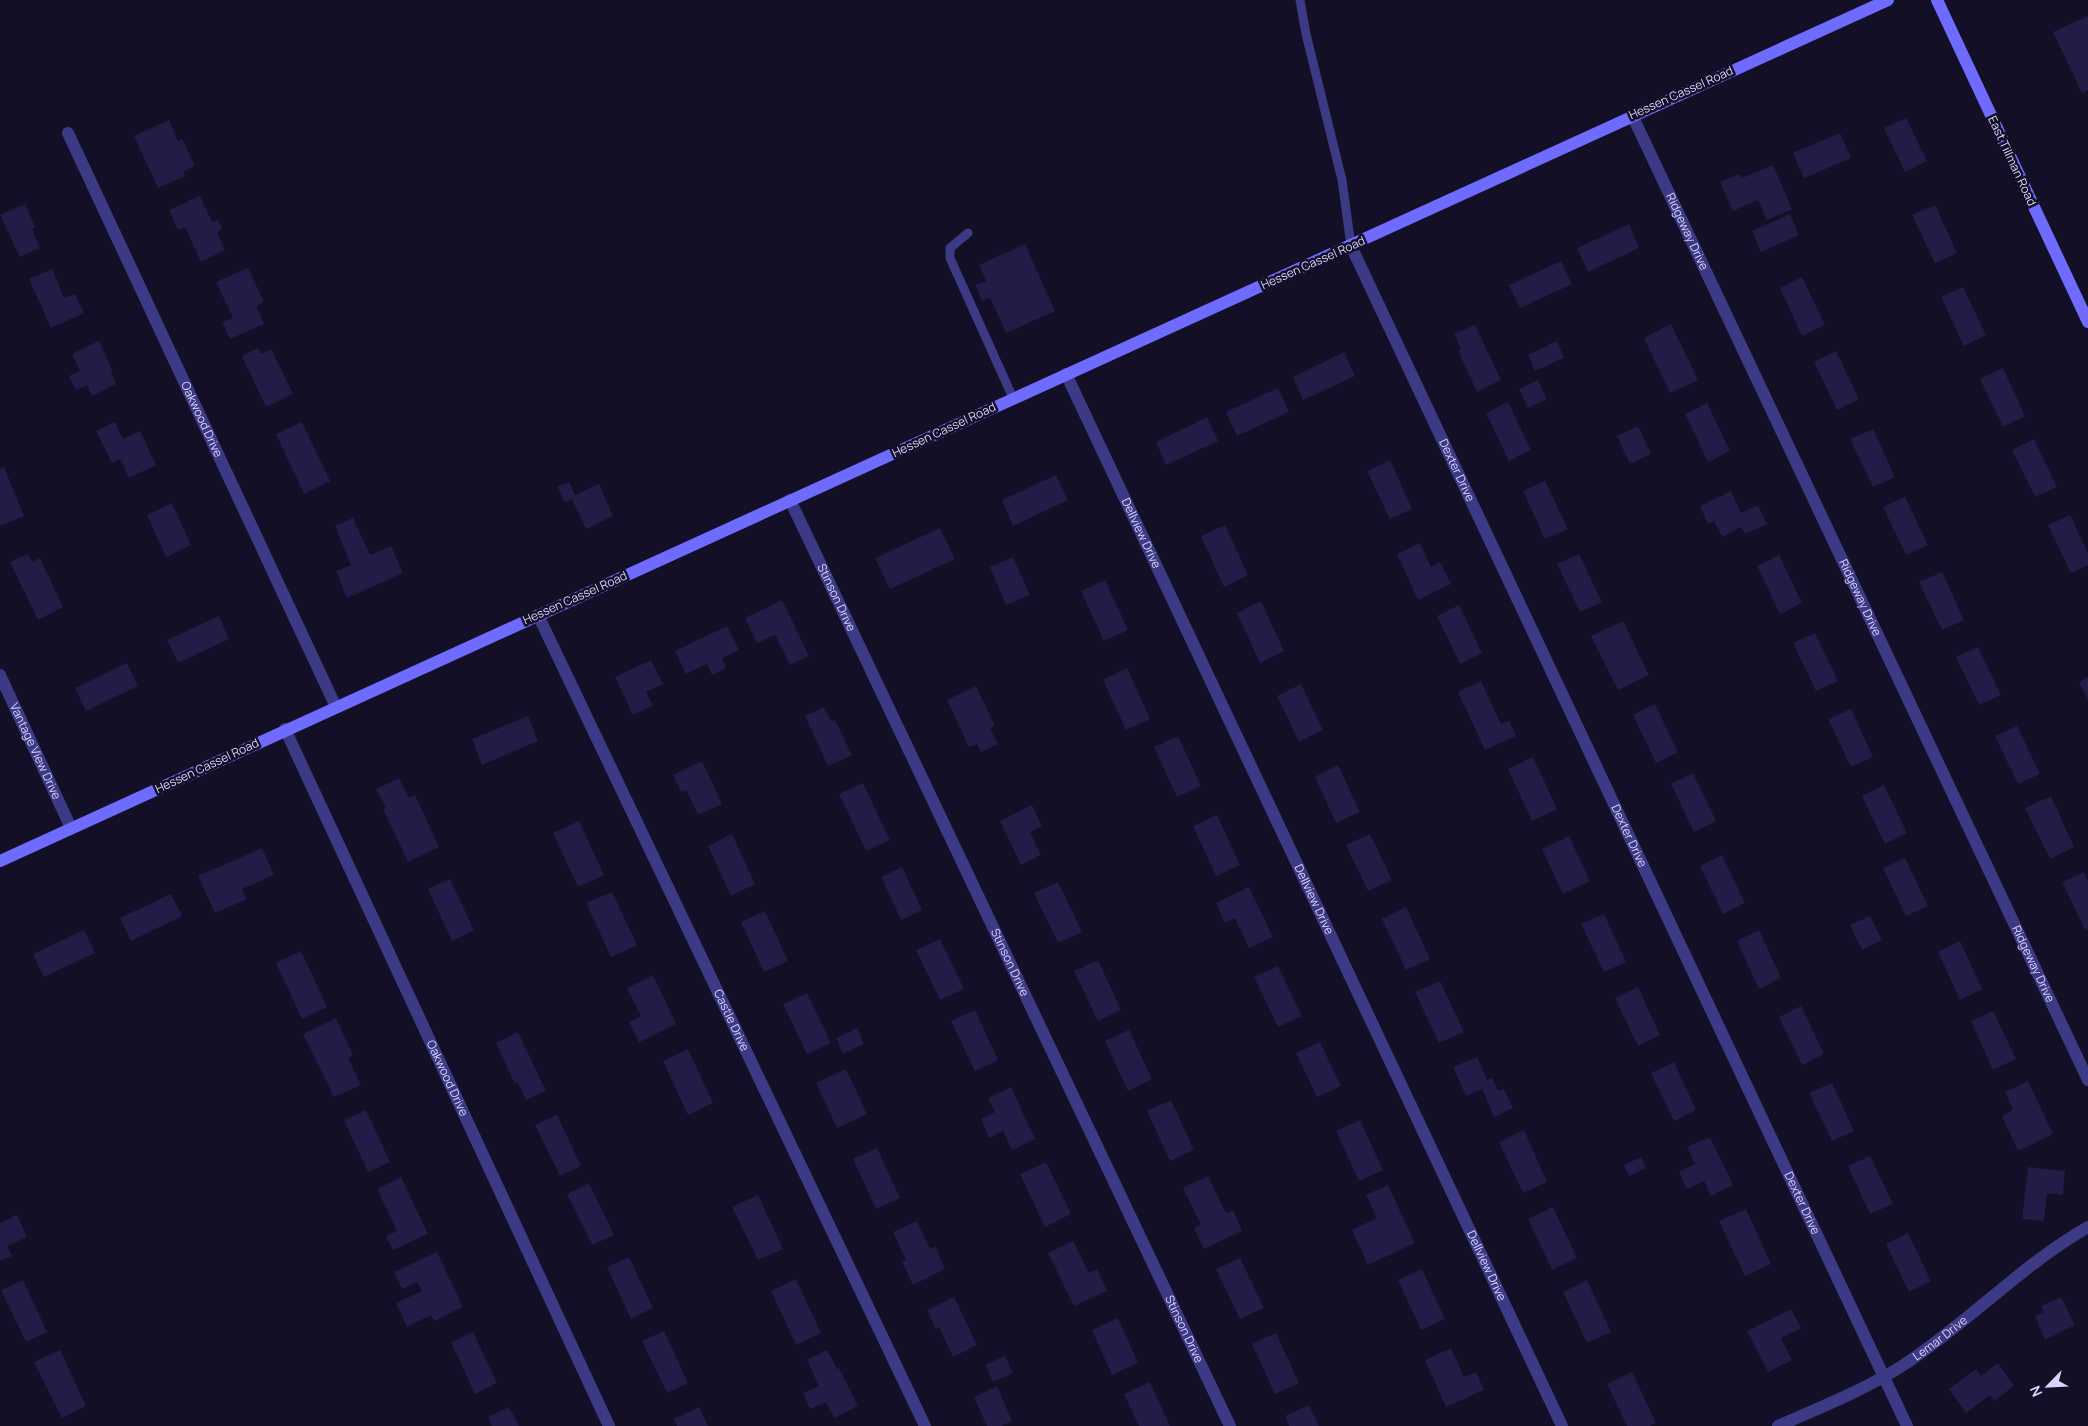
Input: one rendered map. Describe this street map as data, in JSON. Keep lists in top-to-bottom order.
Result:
{
  "streets": {
    "main road": ["Hessen Cassel Road", "East Tillman Road"],
    "street": [
      "Ridgeway Drive",
      "Oakwood Drive",
      "Dexter Drive",
      "Dellview Drive",
      "Stinson Drive",
      "Vantage View Drive",
      "Castle Drive",
      "Lemar Drive"
    ]
  },
  "crossings": [
    ["Hessen Cassel Road", "Ridgeway Drive"],
    ["Hessen Cassel Road", "Oakwood Drive"],
    ["Hessen Cassel Road", "Dexter Drive"],
    ["Hessen Cassel Road", "Dellview Drive"],
    ["Hessen Cassel Road", "Stinson Drive"],
    ["Hessen Cassel Road", "Vantage View Drive"],
    ["Hessen Cassel Road", "Castle Drive"],
    ["Dexter Drive", "Lemar Drive"]
  ],
  "north": "bottom left"
}
